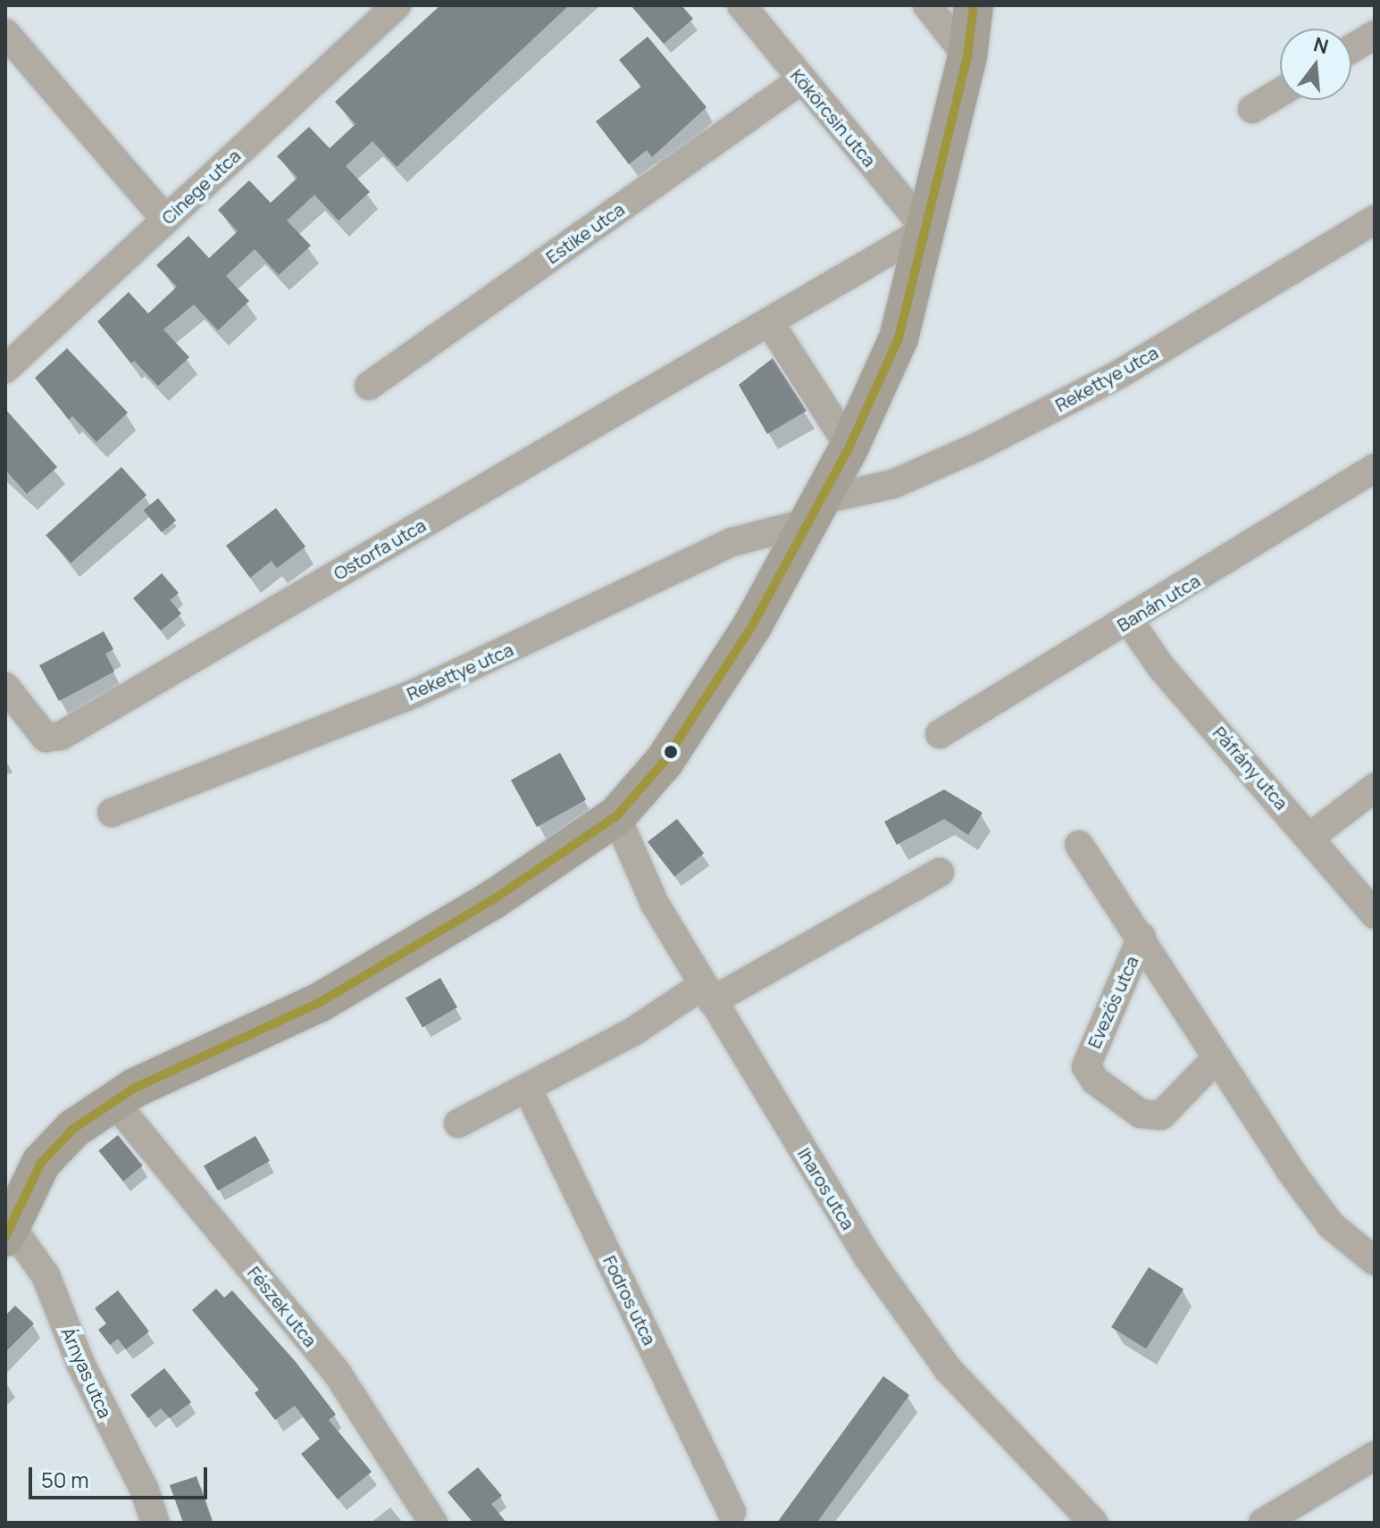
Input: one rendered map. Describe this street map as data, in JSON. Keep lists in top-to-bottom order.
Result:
{
  "streets": {
    "street": [
      "Kökörcsin utca",
      "Cinege utca",
      "Estike utca",
      "Rekettye utca",
      "Ostorfa utca",
      "Banán utca",
      "Páfrány utca",
      "Evezős utca",
      "Iharos utca",
      "Fodros utca",
      "Fészek utca",
      "Árnyas utca"
    ]
  },
  "crossings": [
    ["Kökörcsin utca", "Estike utca"],
    ["Kökörcsin utca", "Ostorfa utca"],
    ["Banán utca", "Páfrány utca"]
  ],
  "scale_bar": "50 m",
  "north": "top"
}
